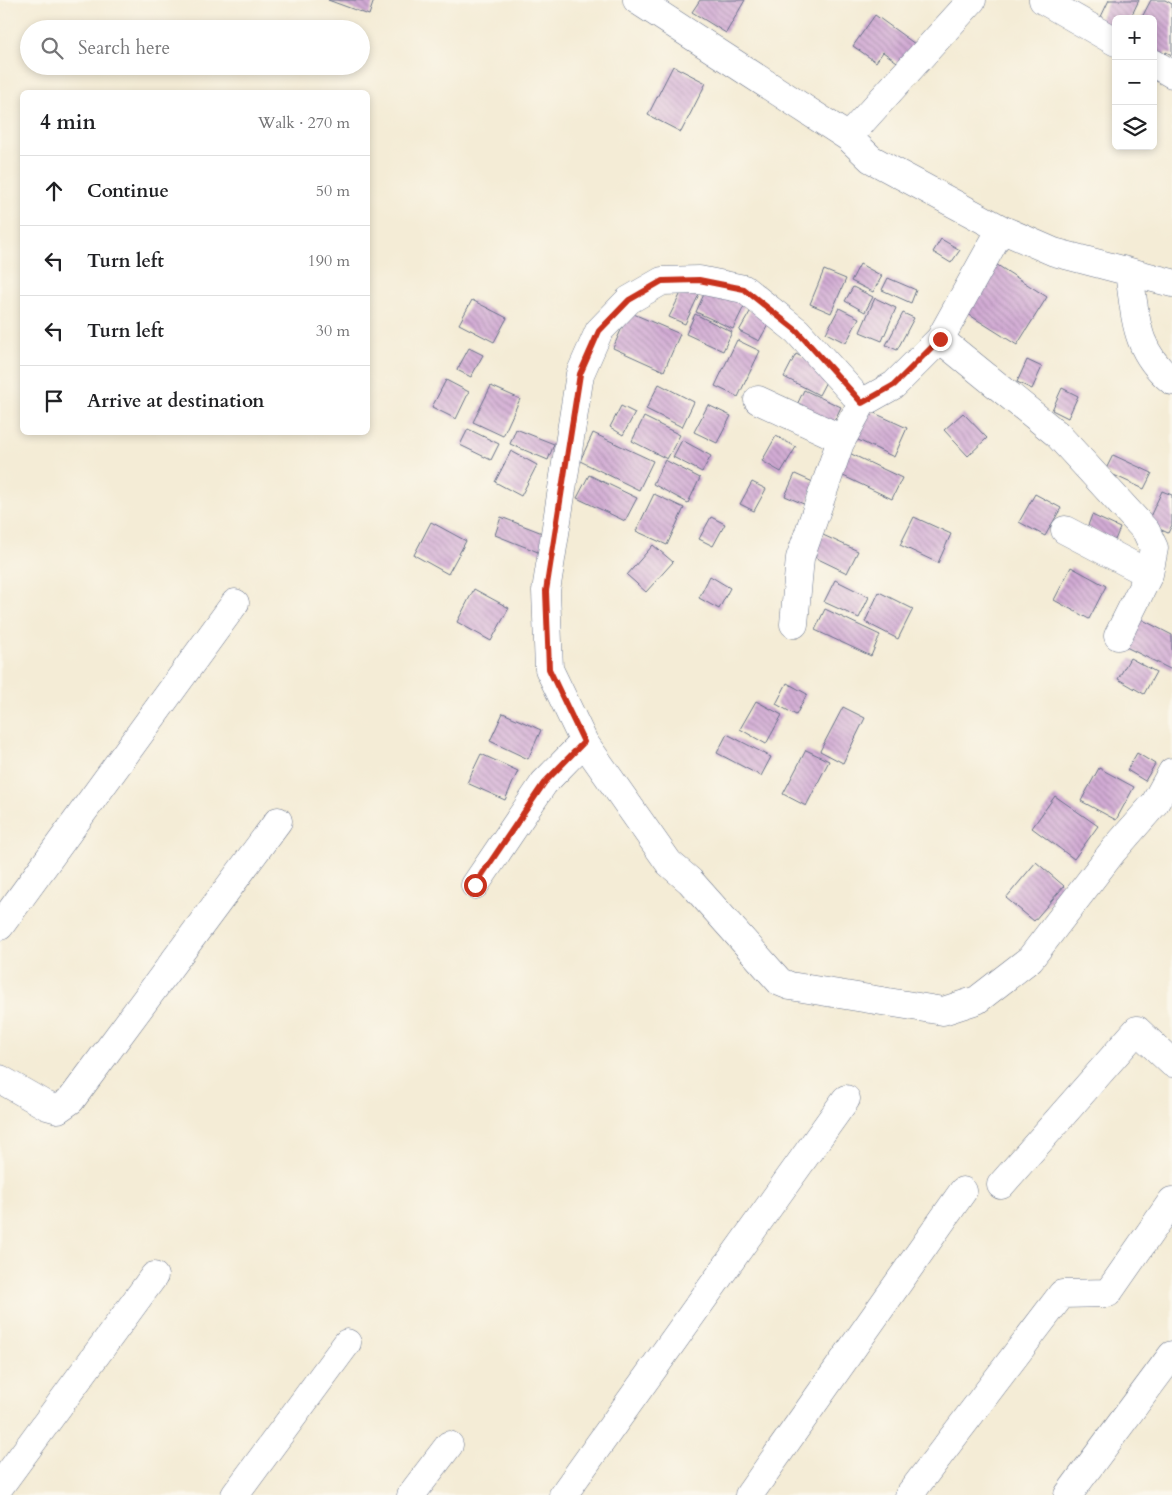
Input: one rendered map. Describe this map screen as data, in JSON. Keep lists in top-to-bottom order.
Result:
{
  "page": {
    "map_buttons": ["+", "−"],
    "search": "Search here",
    "heading": ["4 min", "Walk · 270 m"],
    "list": [
      ["Continue", "50 m"],
      ["Turn left", "190 m"],
      ["Turn left", "30 m"],
      "Arrive at destination"
    ]
  }
}
